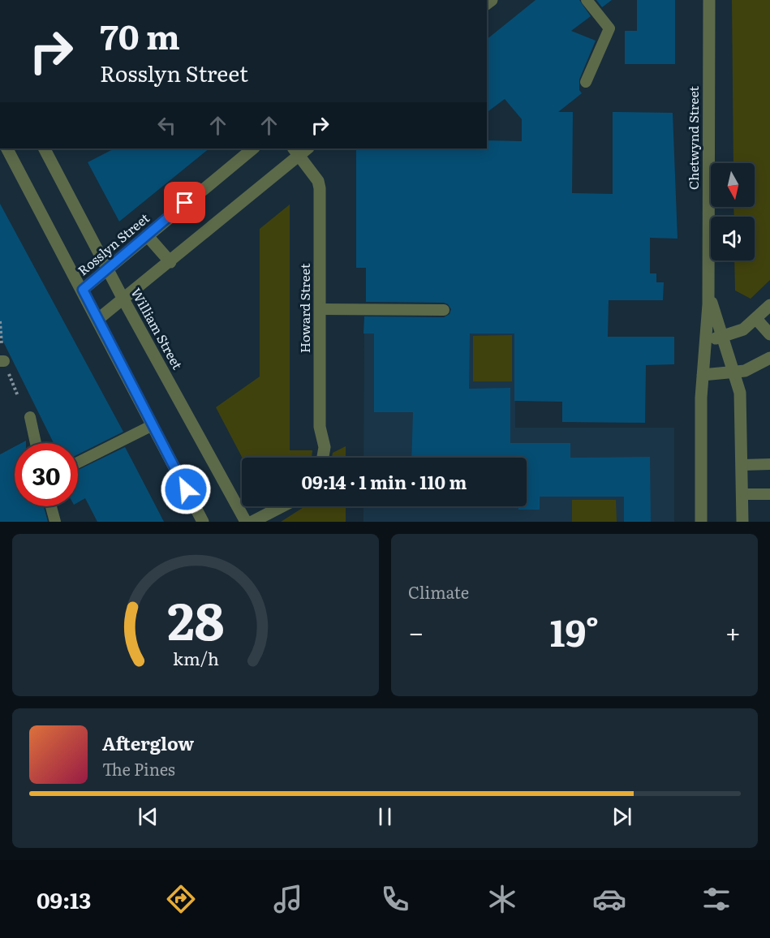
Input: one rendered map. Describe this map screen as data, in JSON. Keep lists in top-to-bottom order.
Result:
{
  "streets": {
    "street": [
      "Chetwynd Street",
      "Rosslyn Street",
      "Howard Street",
      "William Street"
    ]
  },
  "crossings": [
    ["Rosslyn Street", "William Street"]
  ],
  "north": "bottom",
  "page": {
    "turn": ["70 m", "Rosslyn Street"],
    "limit": "30",
    "trip": "09:14 · 1 min · 110 m",
    "tile": "Climate",
    "heat": ["−", "19°", "+"],
    "song": ["Afterglow", "The Pines"],
    "tabs": "09:13",
    "gauge": ["28", "km/h"]
  }
}
